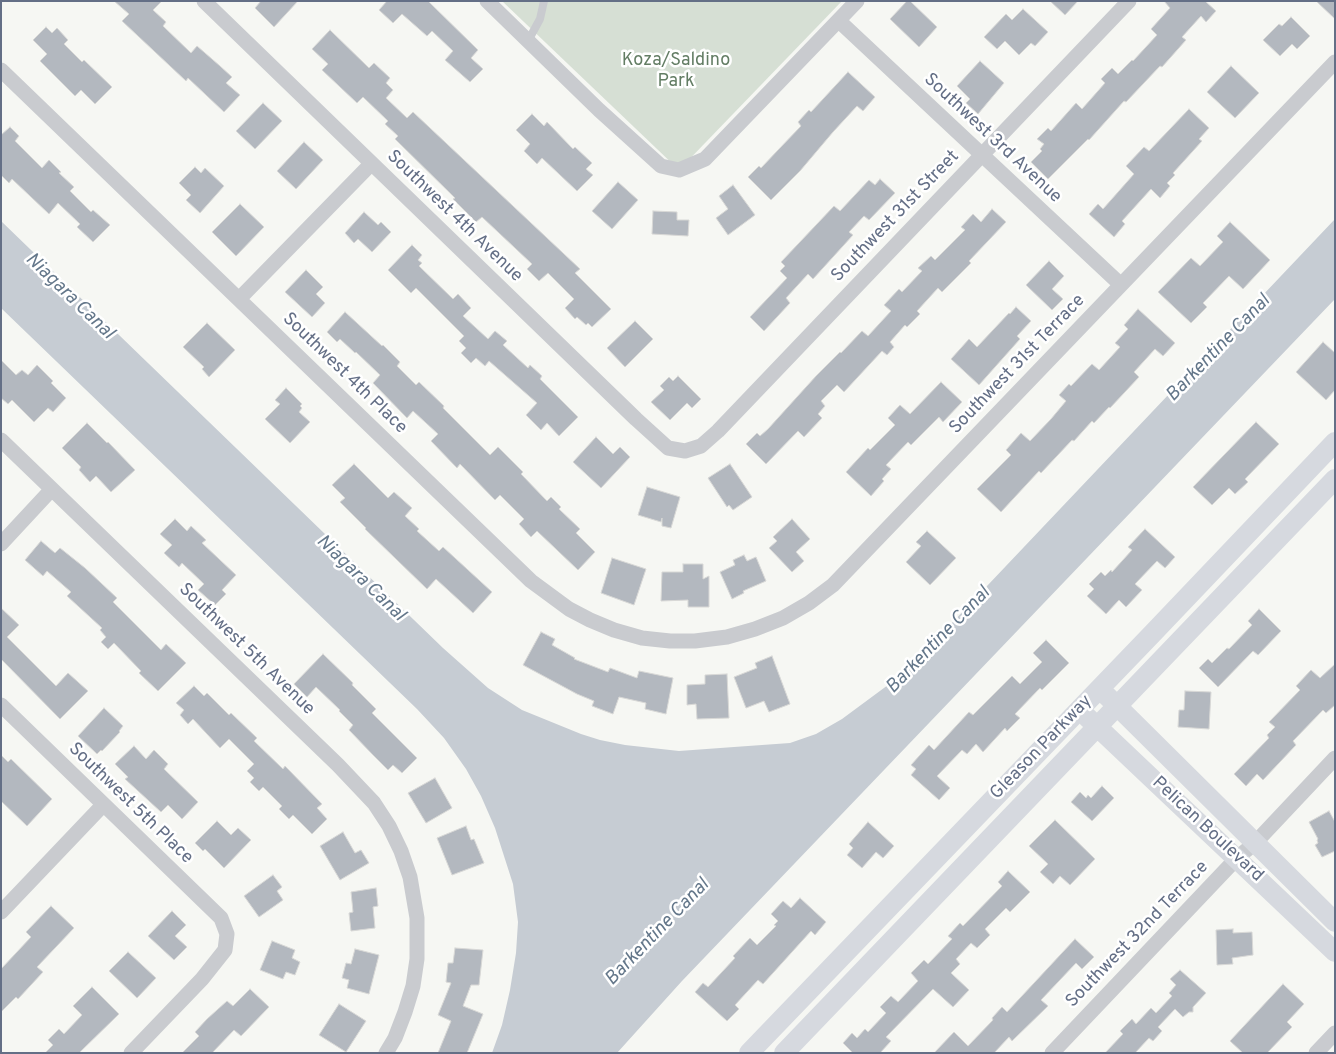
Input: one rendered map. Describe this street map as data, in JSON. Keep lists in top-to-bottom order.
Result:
{
  "streets": {
    "main road": ["Gleason Parkway", "Pelican Boulevard"],
    "street": [
      "Southwest 3rd Avenue",
      "Southwest 4th Avenue",
      "Southwest 31st Street",
      "Southwest 31st Terrace",
      "Southwest 4th Place",
      "Southwest 5th Avenue",
      "Southwest 5th Place",
      "Southwest 32nd Terrace"
    ]
  },
  "crossings": [
    ["Southwest 3rd Avenue", "Southwest 31st Street"],
    ["Southwest 3rd Avenue", "Southwest 31st Terrace"],
    ["Southwest 4th Avenue", "Southwest 31st Street"],
    ["Southwest 31st Terrace", "Southwest 4th Place"],
    ["Gleason Parkway", "Pelican Boulevard"],
    ["Pelican Boulevard", "Southwest 32nd Terrace"]
  ],
  "water": ["Niagara Canal", "Barkentine Canal"],
  "parks": ["Koza/Saldino Park"]
}
